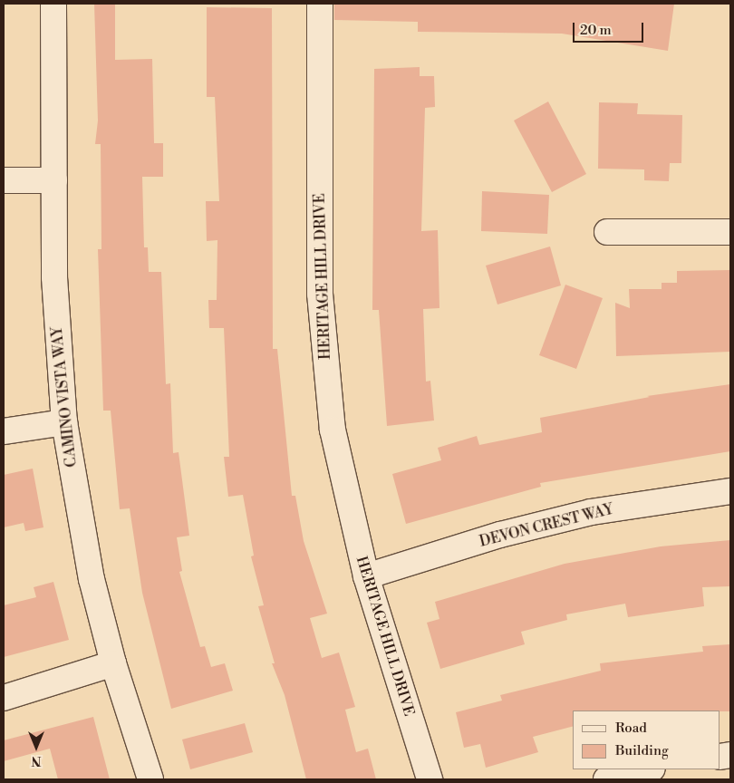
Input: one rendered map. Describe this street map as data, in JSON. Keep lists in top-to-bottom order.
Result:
{
  "streets": {
    "street": ["HERITAGE HILL DRIVE", "CAMINO VISTA WAY", "DEVON CREST WAY"]
  },
  "crossings": [
    ["HERITAGE HILL DRIVE", "DEVON CREST WAY"]
  ],
  "legend": ["Road", "Building"],
  "scale_bar": "20 m",
  "north": "bottom"
}
